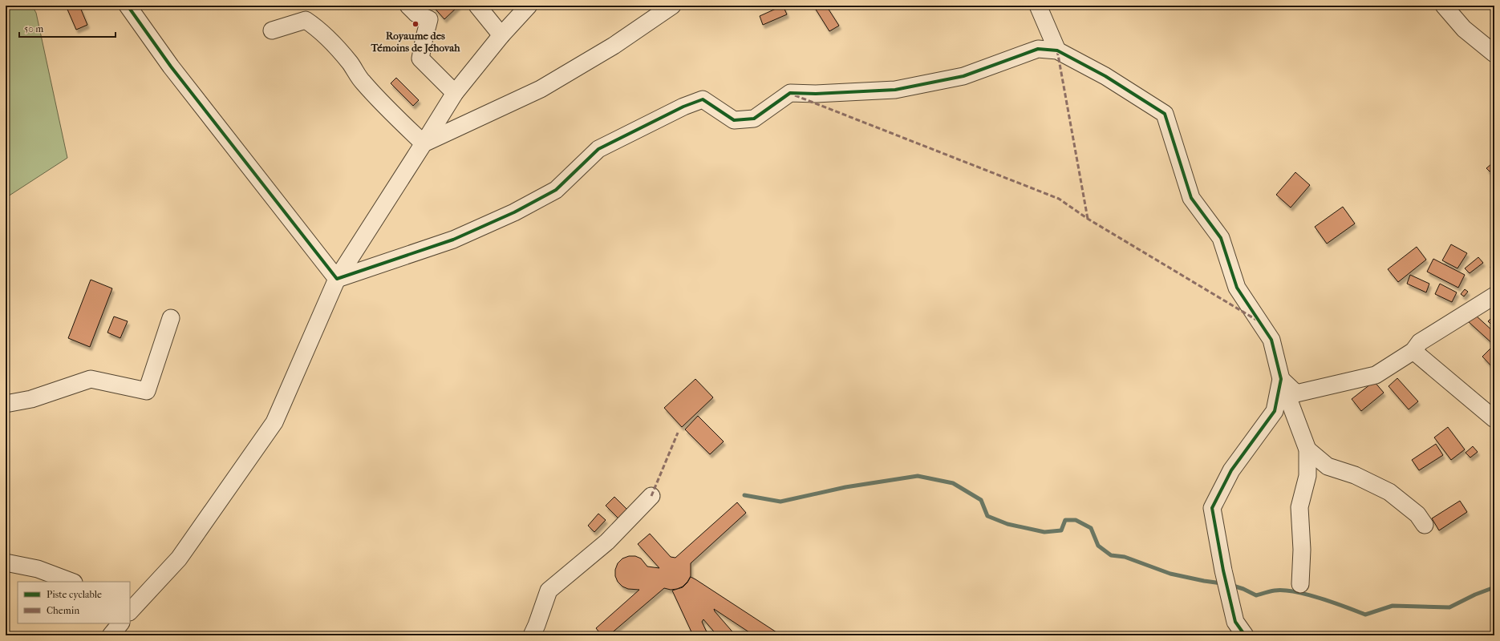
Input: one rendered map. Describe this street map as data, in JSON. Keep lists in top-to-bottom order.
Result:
{
  "places": ["Royaume des Témoins de Jéhovah"],
  "legend": ["Piste cyclable", "Chemin"],
  "scale_bar": "50 m"
}
